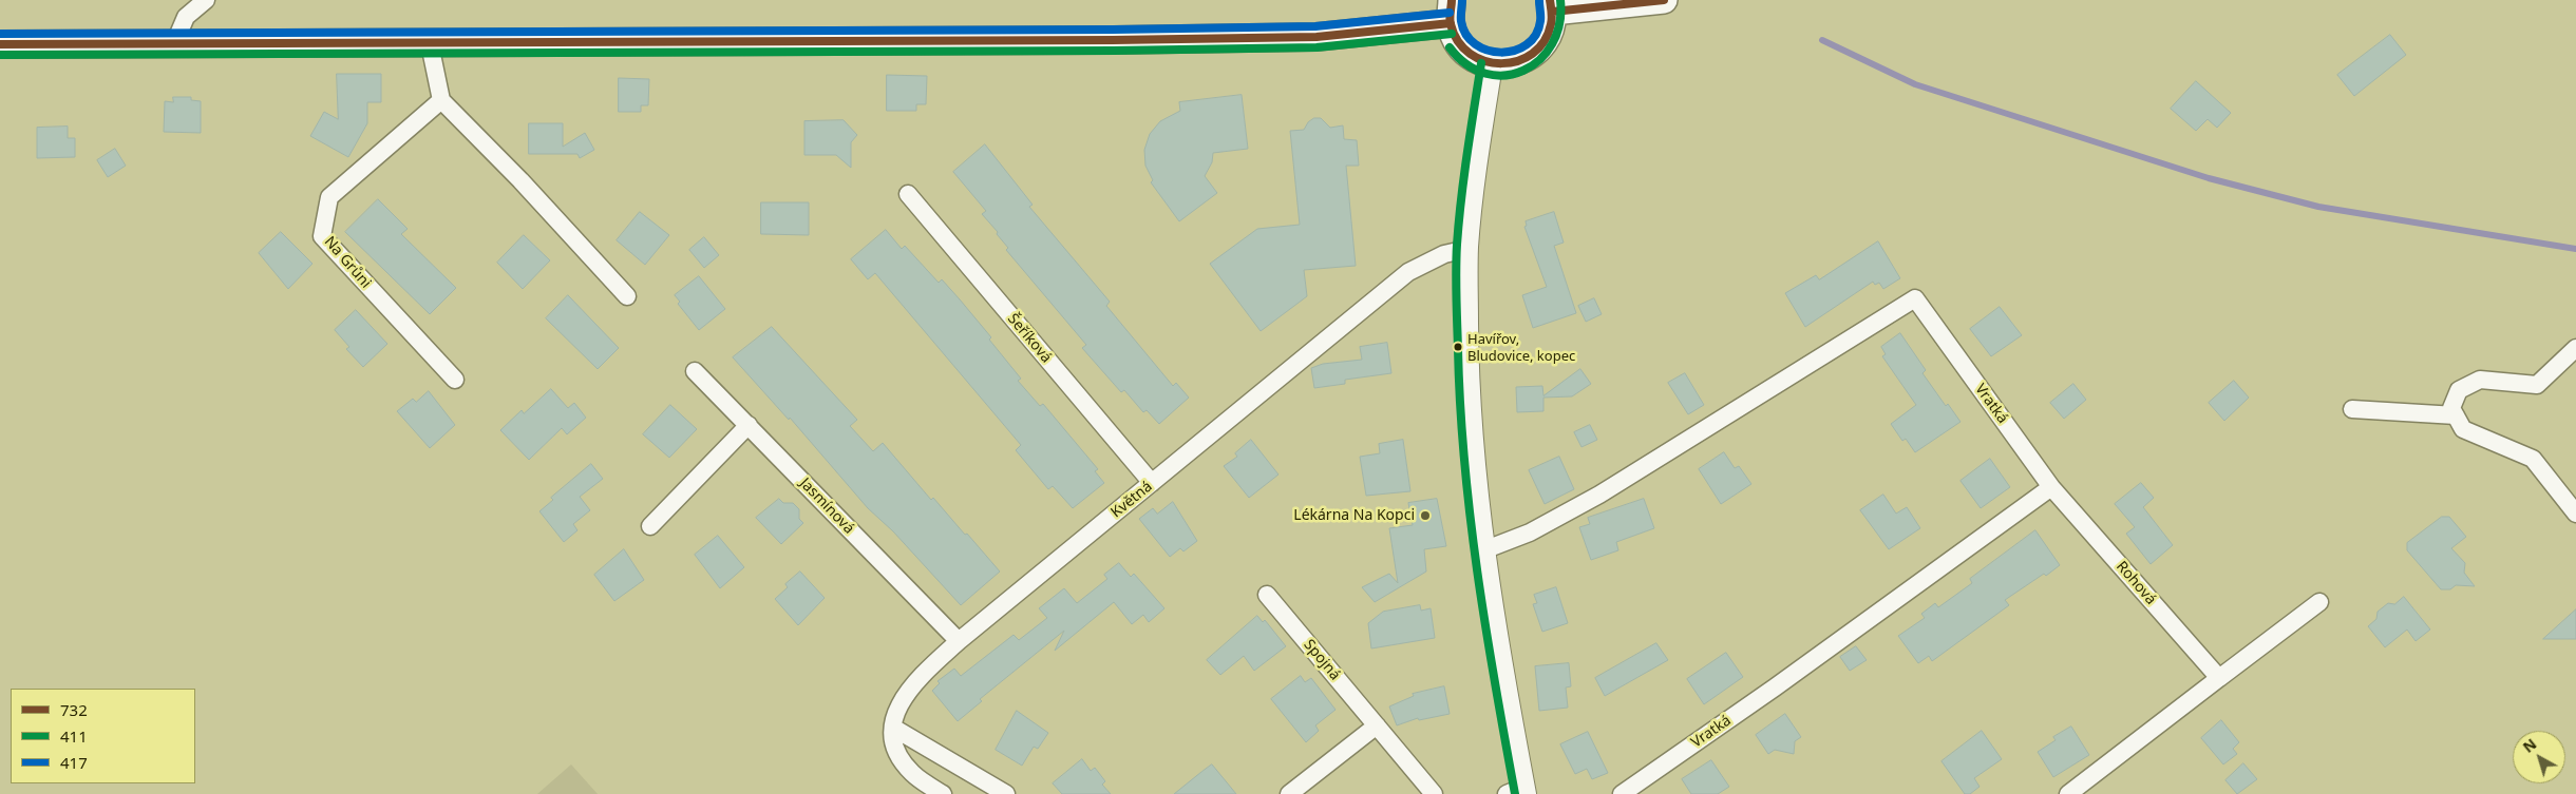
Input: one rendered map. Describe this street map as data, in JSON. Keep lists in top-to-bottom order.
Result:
{
  "streets": {
    "street": [
      "Na Grůni",
      "Šeříková",
      "Vratká",
      "Květná",
      "Jasmínová",
      "Rohová",
      "Spojná"
    ]
  },
  "crossings": [
    ["Šeříková", "Květná"],
    ["Vratká", "Rohová"],
    ["Květná", "Jasmínová"]
  ],
  "places": ["Havířov, Bludovice, kopec", "Lékárna Na Kopci"],
  "lines": ["transit line 732", "transit line 411", "transit line 417"],
  "legend": ["732", "411", "417"],
  "north": "top left"
}
